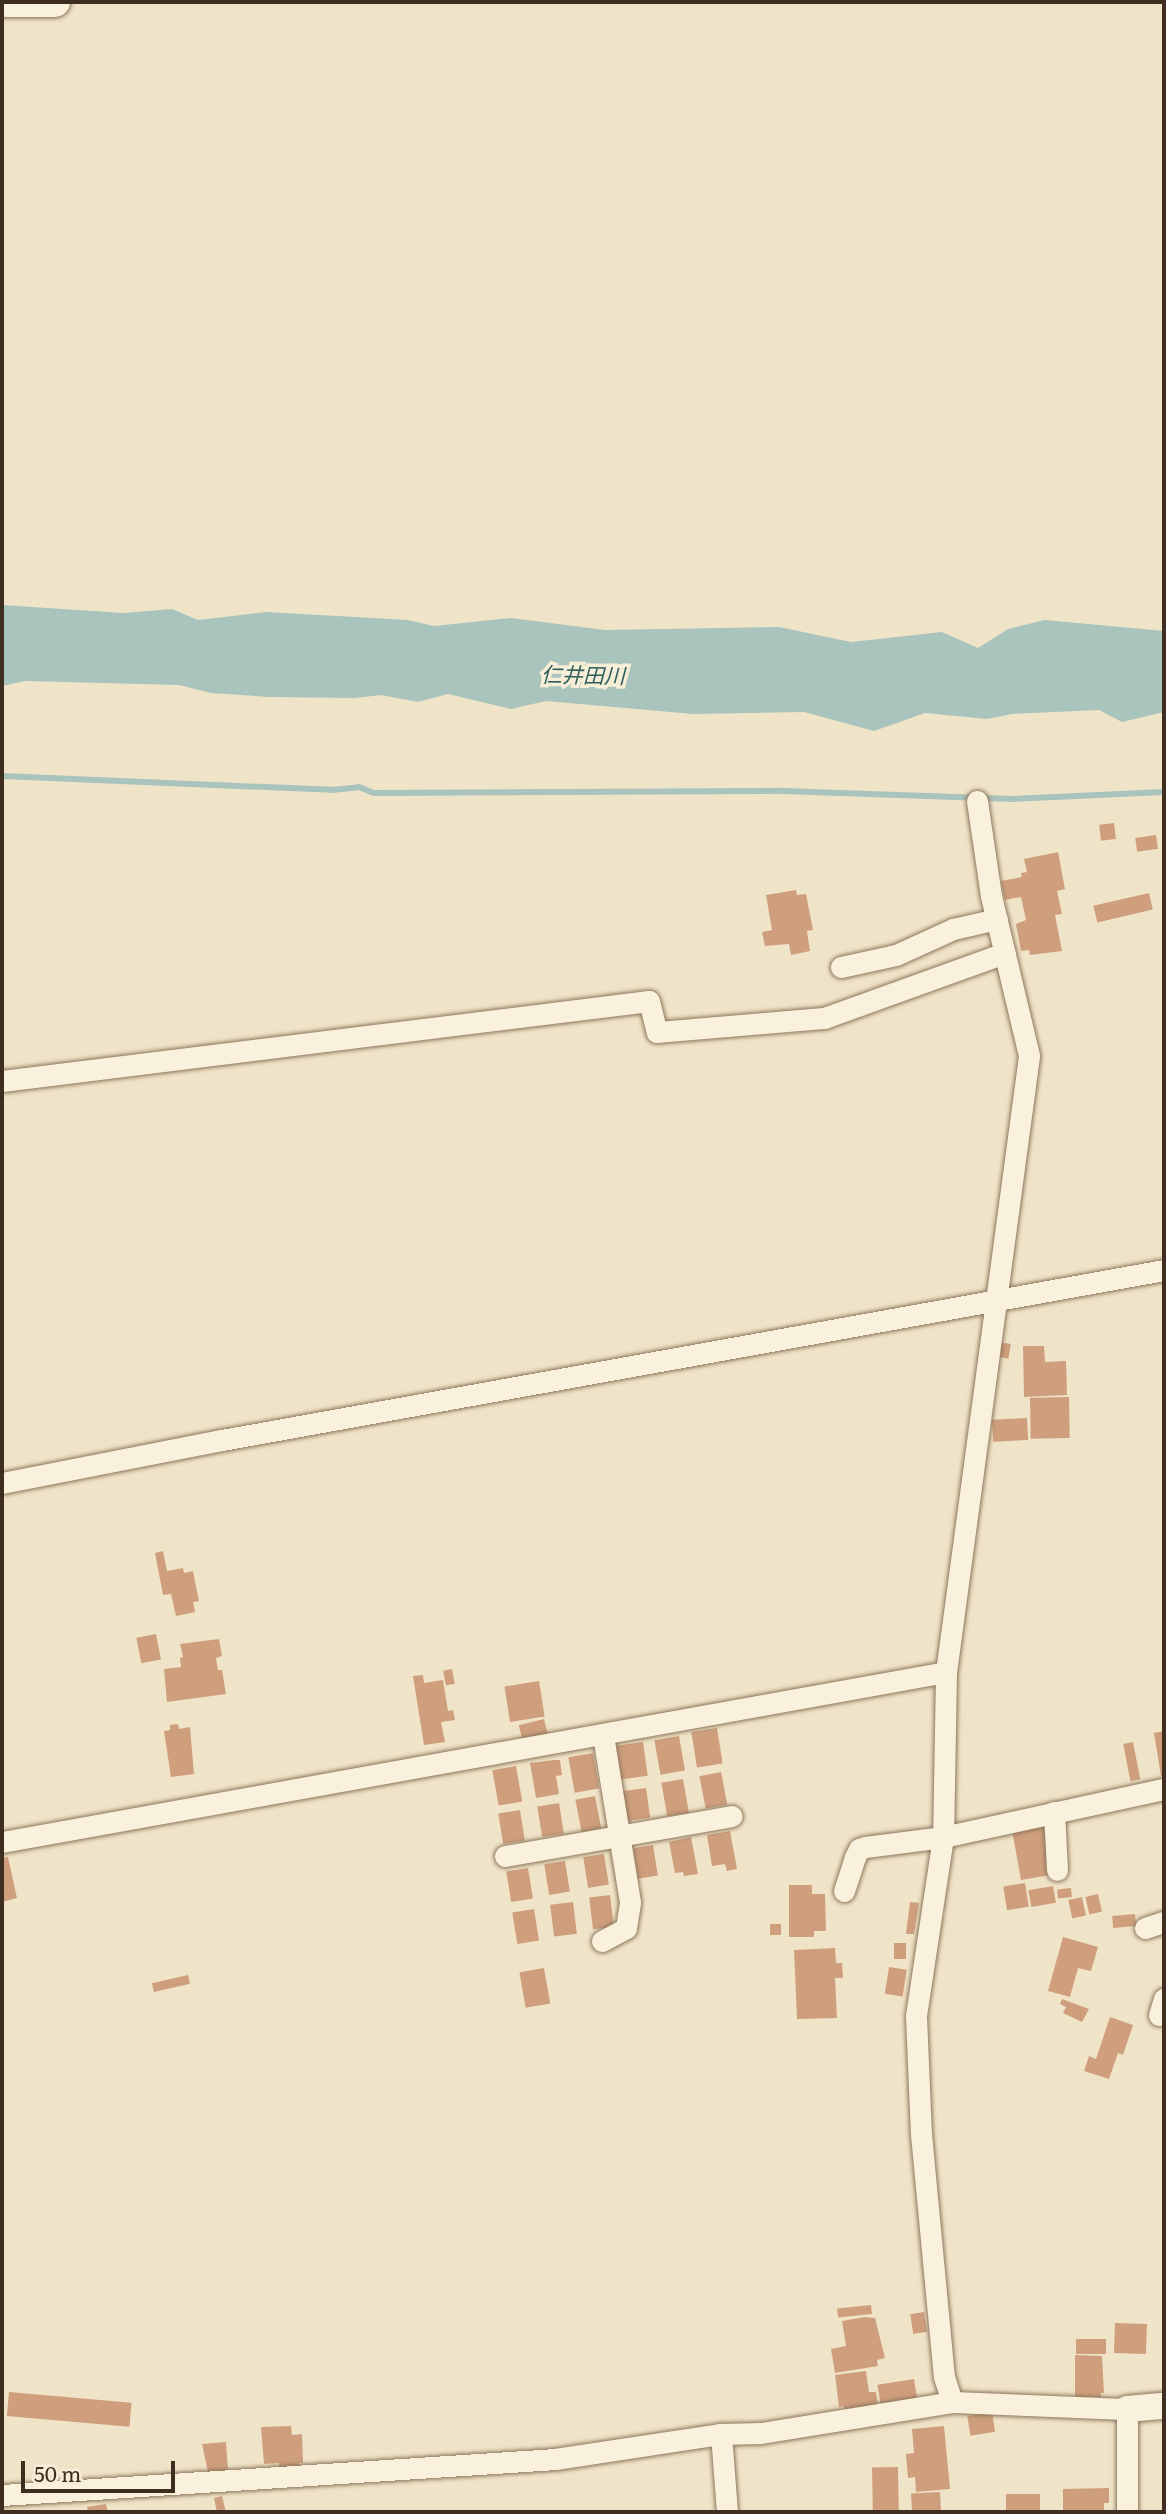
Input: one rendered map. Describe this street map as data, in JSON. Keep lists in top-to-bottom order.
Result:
{
  "water": ["仁井田川"],
  "scale_bar": "50 m"
}
